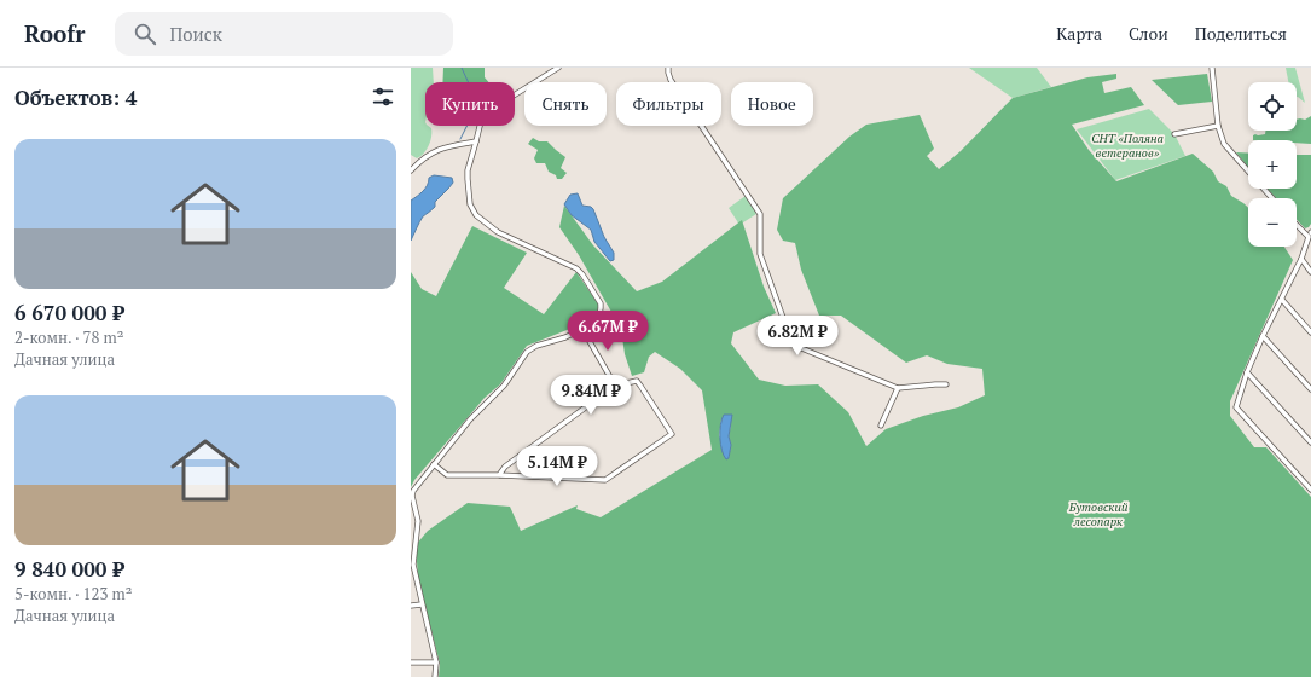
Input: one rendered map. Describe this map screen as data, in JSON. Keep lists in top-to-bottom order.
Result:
{
  "parks": ["СНТ «Поляна ветеранов»", "Бутовский лесопарк"],
  "page": {
    "header": "Roofr",
    "search": "Поиск",
    "nav": ["Карта", "Слои", "Поделиться"],
    "heading": "Объектов: 4",
    "map_buttons": ["+", "−"],
    "chip": [
      "Купить",
      "Снять",
      "Фильтры",
      "Новое"
    ],
    "list": [
      {
        "name": "6 670 000 ₽",
        "note": "2-комн. · 78 m² · Дачная улица"
      },
      {
        "name": "9 840 000 ₽",
        "note": "5-комн. · 123 m² · Дачная улица"
      }
    ],
    "price": [
      "6.67M ₽",
      "6.82M ₽",
      "9.84M ₽",
      "5.14M ₽"
    ]
  }
}
